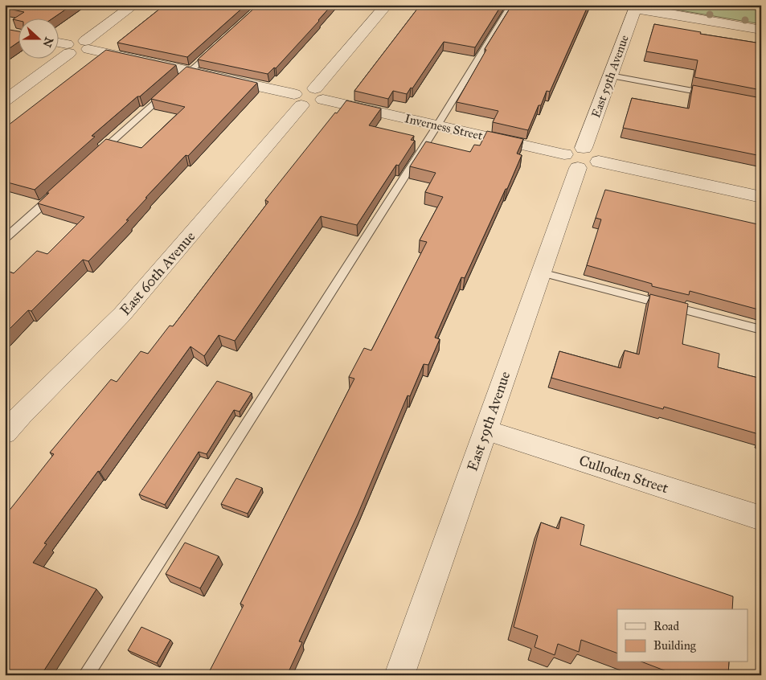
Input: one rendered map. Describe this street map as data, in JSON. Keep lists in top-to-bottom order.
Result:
{
  "streets": {
    "street": [
      "East 59th Avenue",
      "Inverness Street",
      "East 60th Avenue",
      "Culloden Street"
    ]
  },
  "crossings": [
    ["East 59th Avenue", "Inverness Street"],
    ["East 59th Avenue", "Culloden Street"]
  ],
  "legend": ["Road", "Building"],
  "north": "right"
}
